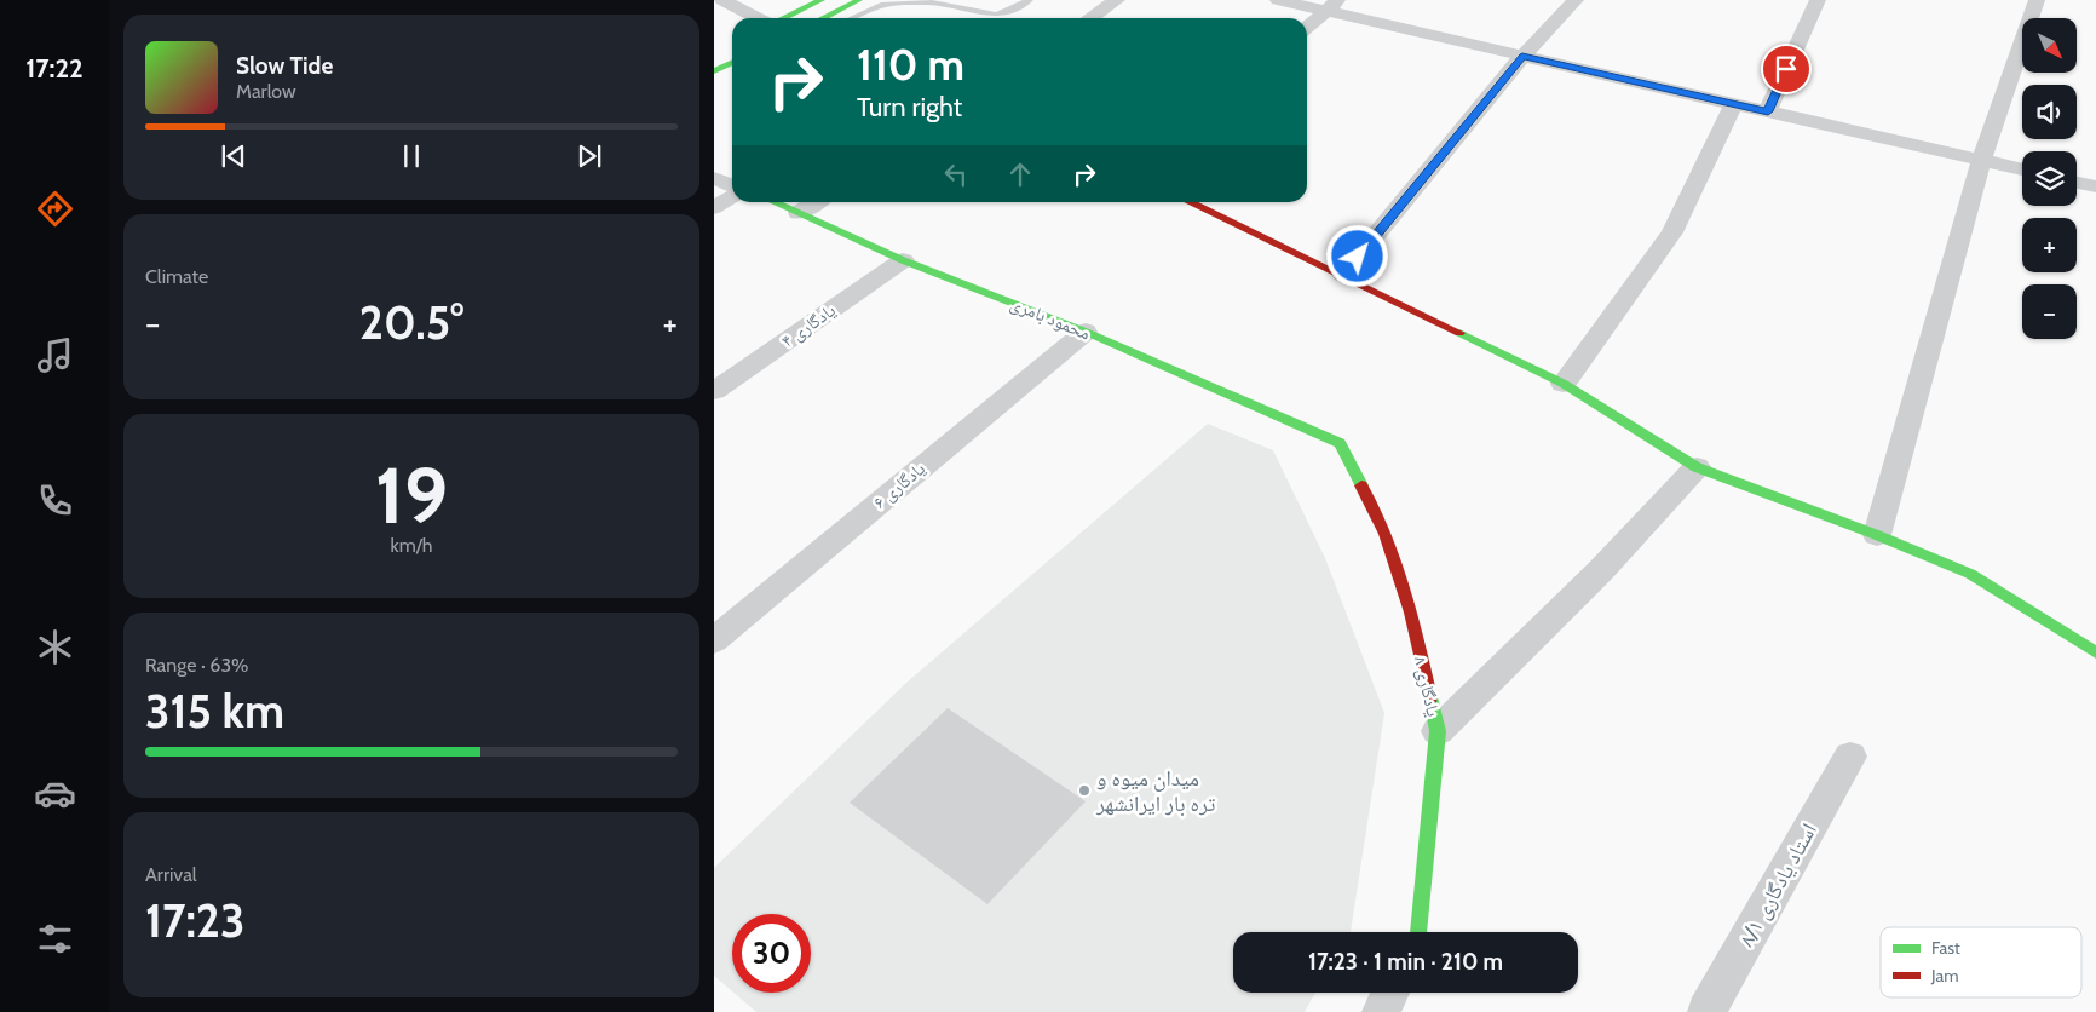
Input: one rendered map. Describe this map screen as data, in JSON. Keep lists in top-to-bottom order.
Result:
{
  "streets": {
    "street": [
      "محمود بامری",
      "یادگاری ۴",
      "یادگاری ۶",
      "یادگاری ۸",
      "استاد یادگاری ۸/۱"
    ]
  },
  "crossings": [
    ["محمود بامری", "یادگاری ۴"],
    ["محمود بامری", "یادگاری ۶"],
    ["محمود بامری", "یادگاری ۸"]
  ],
  "places": ["میدان میوه و تره بار ایرانشهر"],
  "legend": ["Fast", "Jam"],
  "north": "bottom right",
  "page": {
    "tabs": "17:22",
    "map_buttons": ["+", "−"],
    "turn": ["110 m", "Turn right"],
    "song": ["Slow Tide", "Marlow"],
    "tile": [
      "Climate",
      ["19", "km/h"],
      ["Range · 63%", "315 km"],
      ["Arrival", "17:23"]
    ],
    "heat": ["−", "20.5°", "+"],
    "limit": "30",
    "trip": "17:23 · 1 min · 210 m"
  }
}
